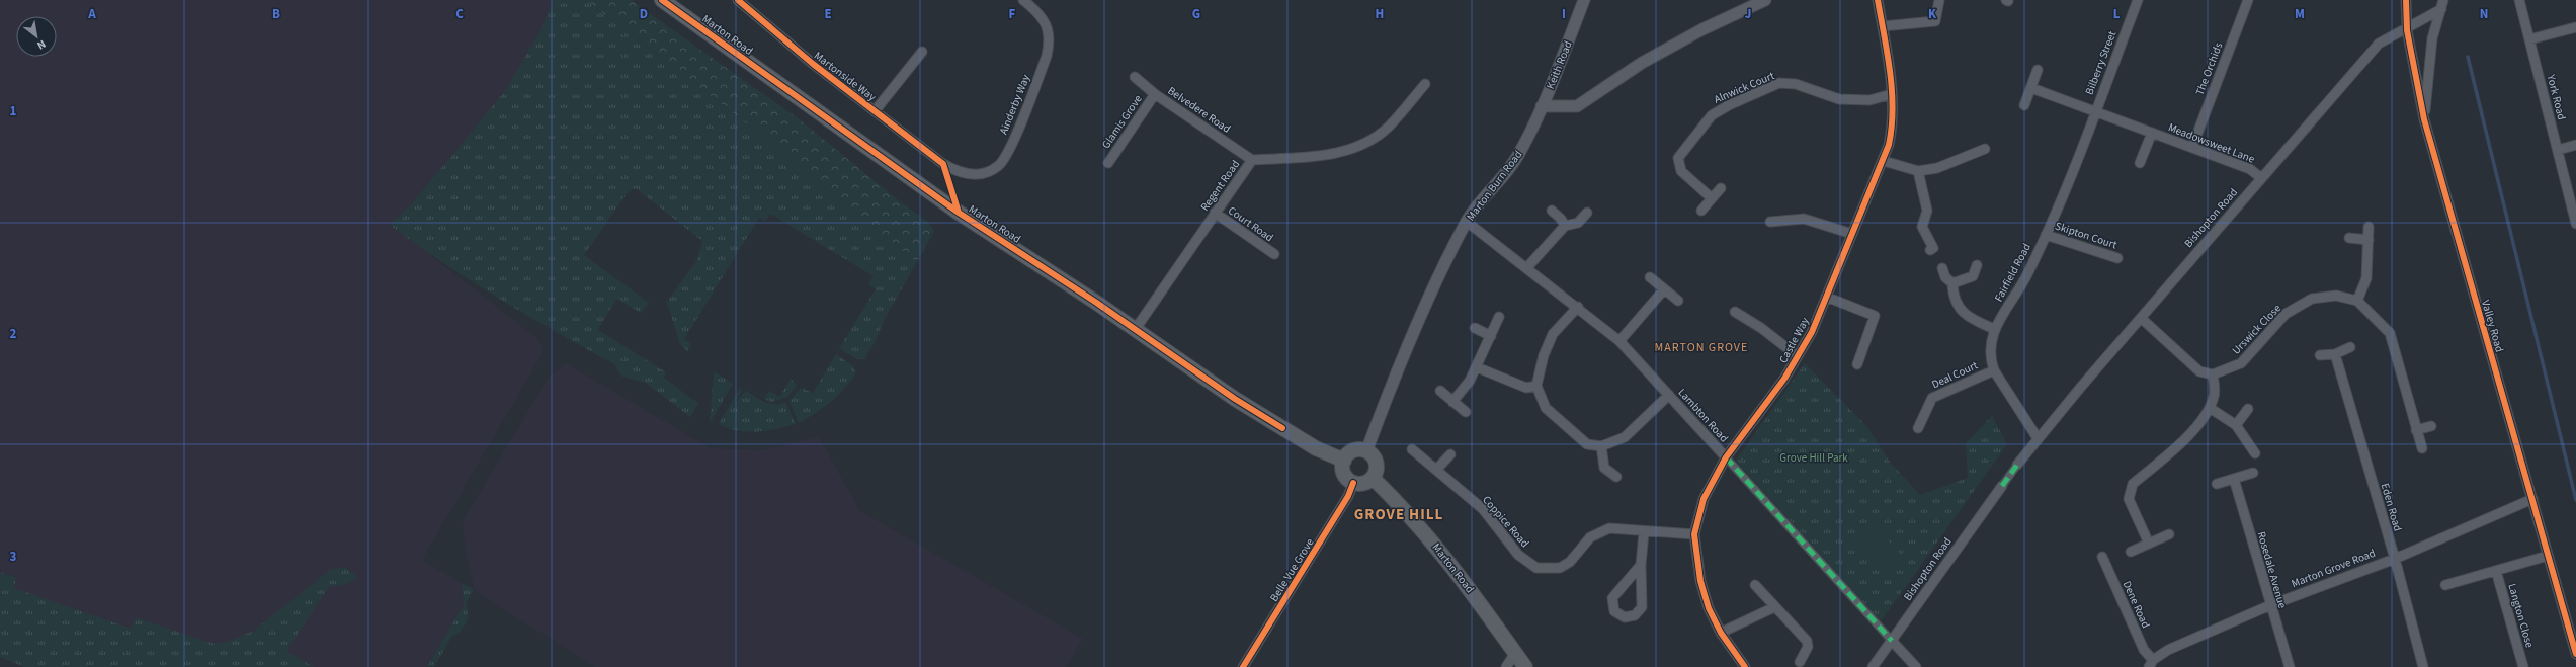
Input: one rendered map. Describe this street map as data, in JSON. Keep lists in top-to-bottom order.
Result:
{
  "streets": {
    "main road": ["Marton Road"],
    "street": [
      "Bilberry Street",
      "Keith Road",
      "The Orchids",
      "Martonside Way",
      "Alnwick Court",
      "York Road",
      "Ainderby Way",
      "Belvedere Road",
      "Glamis Grove",
      "Meadowsweet Lane",
      "Regent Road",
      "Marton Burn Road",
      "Bishopton Road",
      "Court Road",
      "Skipton Court",
      "Fairfield Road",
      "Valley Road",
      "Urswick Close",
      "Castle Way",
      "Deal Court",
      "Lambton Road",
      "Eden Road",
      "Coppice Road",
      "Marton Grove Road",
      "Belle Vue Grove",
      "Rosedale Avenue",
      "Dene Road",
      "Langton Close"
    ]
  },
  "crossings": [
    ["Marton Road", "Regent Road"],
    ["Marton Road", "Marton Burn Road"],
    ["Marton Road", "Belle Vue Grove"],
    ["Bilberry Street", "Meadowsweet Lane"],
    ["Bilberry Street", "Fairfield Road"],
    ["Keith Road", "Marton Burn Road"],
    ["The Orchids", "Meadowsweet Lane"],
    ["Martonside Way", "Ainderby Way"],
    ["Alnwick Court", "Castle Way"],
    ["Belvedere Road", "Glamis Grove"],
    ["Belvedere Road", "Regent Road"],
    ["Meadowsweet Lane", "Bishopton Road"],
    ["Meadowsweet Lane", "Fairfield Road"],
    ["Regent Road", "Court Road"],
    ["Marton Burn Road", "Lambton Road"],
    ["Marton Burn Road", "Belle Vue Grove"],
    ["Bishopton Road", "Fairfield Road"],
    ["Bishopton Road", "Valley Road"],
    ["Bishopton Road", "Lambton Road"],
    ["Skipton Court", "Fairfield Road"],
    ["Fairfield Road", "Deal Court"],
    ["Valley Road", "Marton Grove Road"],
    ["Castle Way", "Lambton Road"],
    ["Castle Way", "Coppice Road"],
    ["Eden Road", "Marton Grove Road"],
    ["Marton Grove Road", "Rosedale Avenue"],
    ["Marton Grove Road", "Dene Road"]
  ],
  "districts": ["MARTON GROVE", "GROVE HILL"],
  "parks": ["Grove Hill Park"],
  "north": "bottom right",
  "grid": {
    "columns": [
      "A",
      "B",
      "C",
      "D",
      "E",
      "F",
      "G",
      "H",
      "I",
      "J",
      "K",
      "L",
      "M",
      "N"
    ],
    "rows": ["1", "2", "3"]
  }
}
